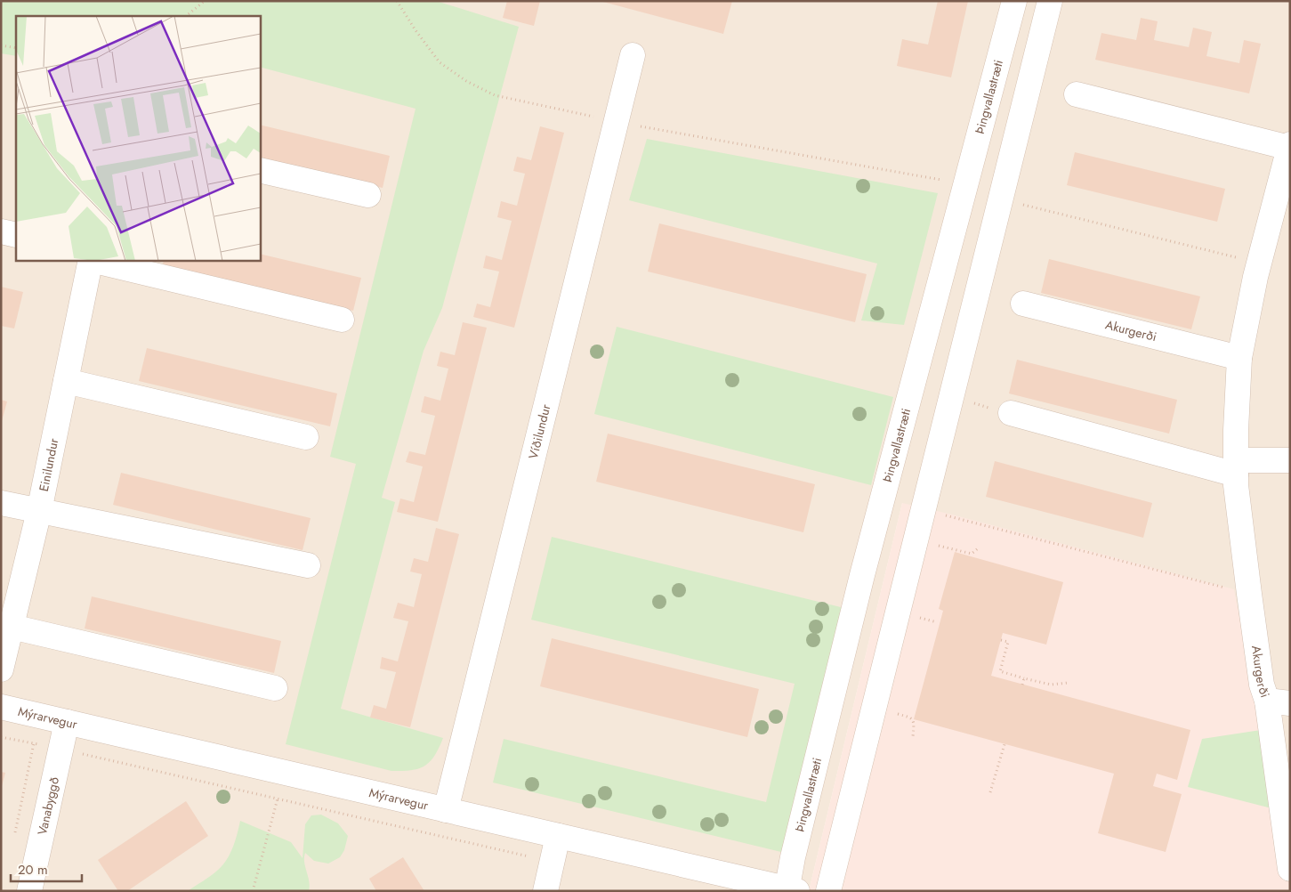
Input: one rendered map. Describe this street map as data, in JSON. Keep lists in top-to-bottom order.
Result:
{
  "streets": {
    "street": [
      "Þingvallastræti",
      "Akurgerði",
      "Víðilundur",
      "Einilundur",
      "Mýrarvegur",
      "Vanabyggð"
    ]
  },
  "crossings": [
    ["Þingvallastræti", "Mýrarvegur"],
    ["Víðilundur", "Mýrarvegur"],
    ["Mýrarvegur", "Vanabyggð"]
  ],
  "scale_bar": "20 m"
}
